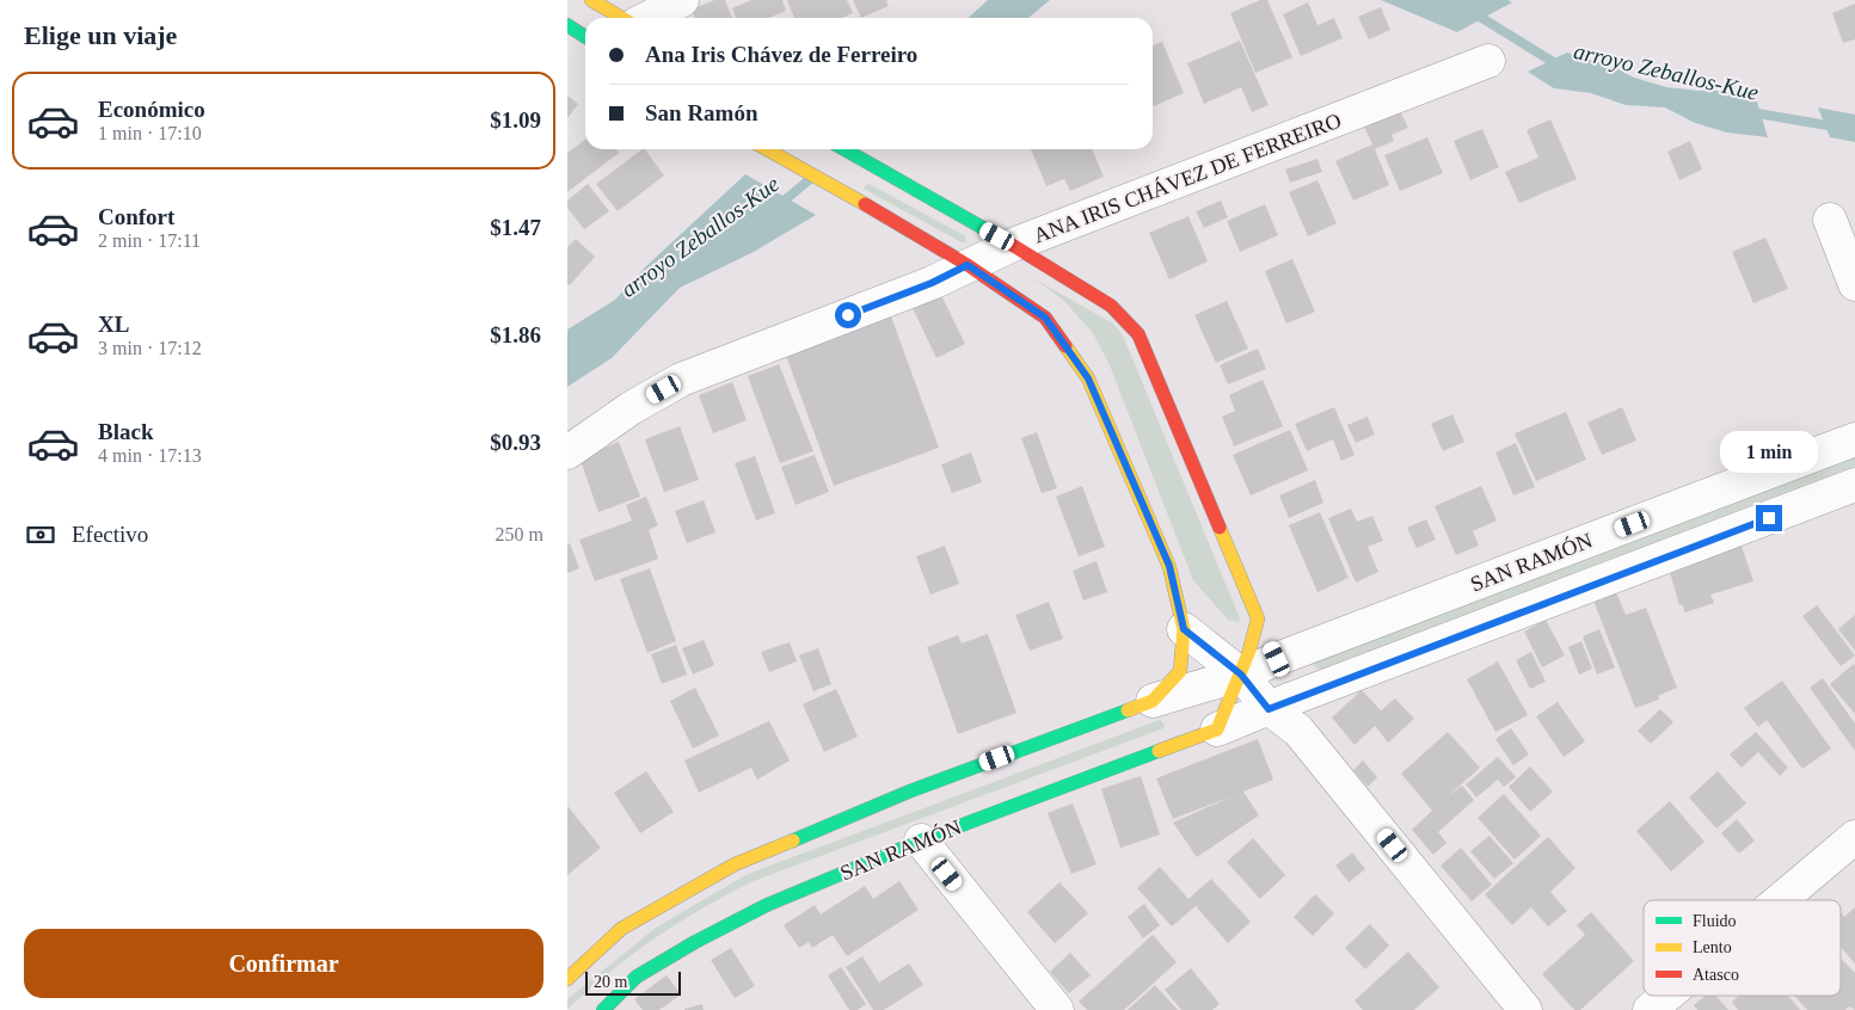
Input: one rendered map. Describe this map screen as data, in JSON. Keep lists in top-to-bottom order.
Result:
{
  "streets": {
    "street": ["ANA IRIS CHÁVEZ DE FERREIRO", "SAN RAMÓN"]
  },
  "crossings": [
    ["ANA IRIS CHÁVEZ DE FERREIRO", "SAN RAMÓN"]
  ],
  "water": ["arroyo Zeballos-Kue"],
  "legend": ["Fluido", "Lento", "Atasco"],
  "scale_bar": "20 m",
  "page": {
    "heading": "Elige un viaje",
    "banner": ["Ana Iris Chávez de Ferreiro", "San Ramón"],
    "list": [
      {
        "name": "Económico",
        "note": "1 min · 17:10",
        "value": "$1.09"
      },
      {
        "name": "Confort",
        "note": "2 min · 17:11",
        "value": "$1.47"
      },
      {
        "name": "XL",
        "note": "3 min · 17:12",
        "value": "$1.86"
      },
      {
        "name": "Black",
        "note": "4 min · 17:13",
        "value": "$0.93"
      }
    ],
    "bubble": "1 min",
    "pay": ["Efectivo", "250 m"],
    "buttons": "Confirmar",
    "scale": "20 m"
  }
}
